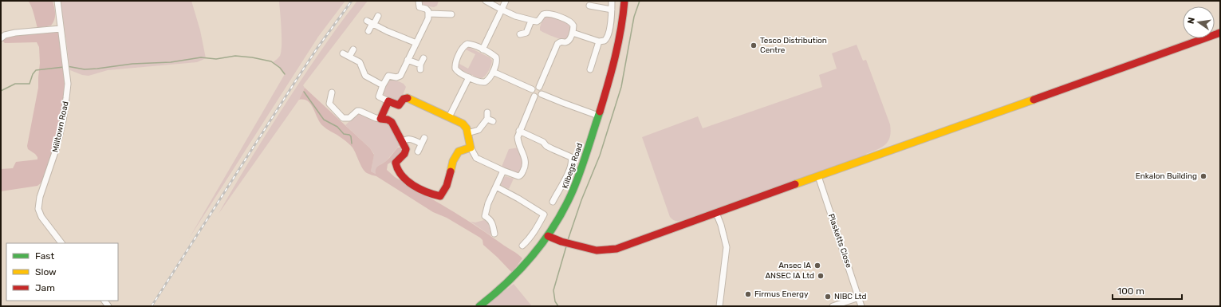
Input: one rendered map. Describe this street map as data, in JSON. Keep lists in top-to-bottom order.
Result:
{
  "streets": {
    "street": ["Milltown Road", "Kilbegs Road", "Plasketts Close"]
  },
  "places": [
    "Tesco Distribution Centre",
    "Enkalon Building",
    "Ansec IA",
    "ANSEC IA Ltd",
    "Firmus Energy",
    "NIBC Ltd"
  ],
  "legend": ["Fast", "Slow", "Jam"],
  "scale_bar": "100 m",
  "north": "left"
}
